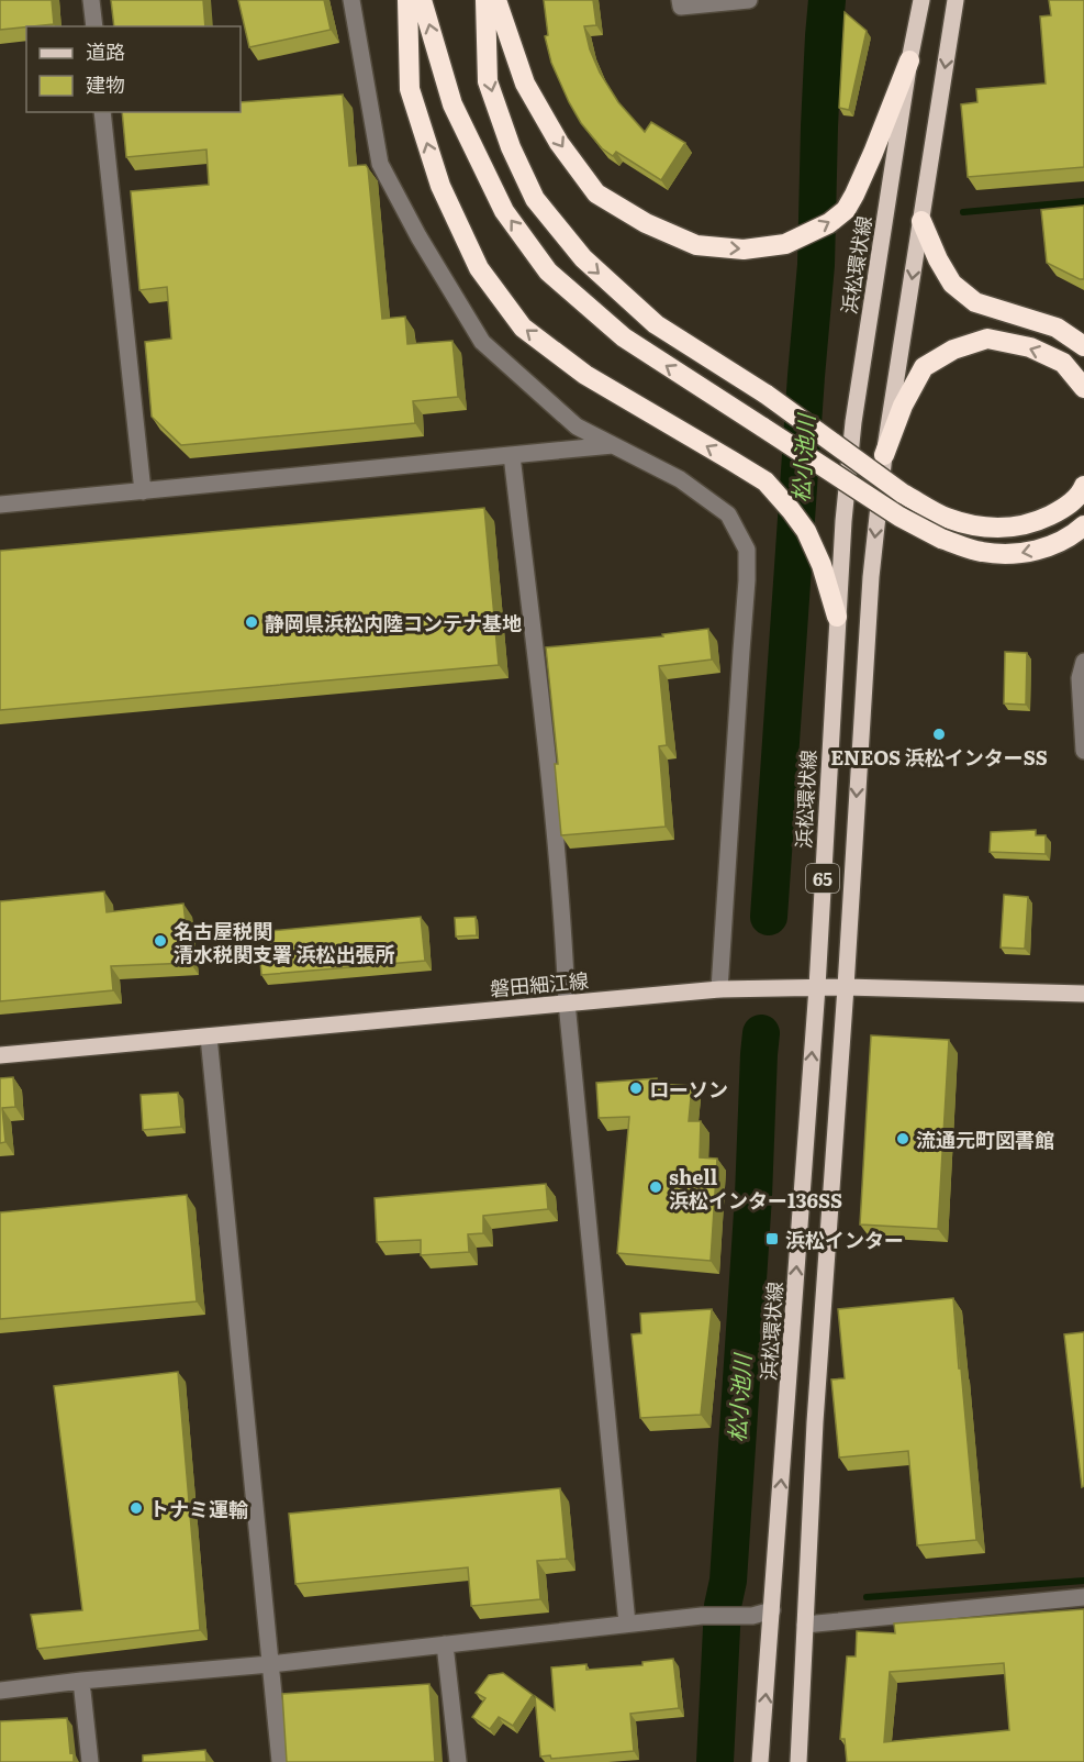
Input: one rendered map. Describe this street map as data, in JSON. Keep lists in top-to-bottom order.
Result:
{
  "streets": {
    "main road": ["浜松環状線", "65", "磐田細江線"]
  },
  "crossings": [
    ["浜松環状線", "磐田細江線"],
    ["65", "磐田細江線"]
  ],
  "water": ["松小池川"],
  "places": {
    "other": [
      "静岡県浜松内陸コンテナ基地",
      "ENEOS 浜松インターSS",
      "名古屋税関 清水税関支署 浜松出張所",
      "ローソン",
      "流通元町図書館",
      "shell 浜松インター136SS",
      "トナミ運輸"
    ],
    "transit": ["浜松インター"]
  },
  "legend": ["道路", "建物"]
}
